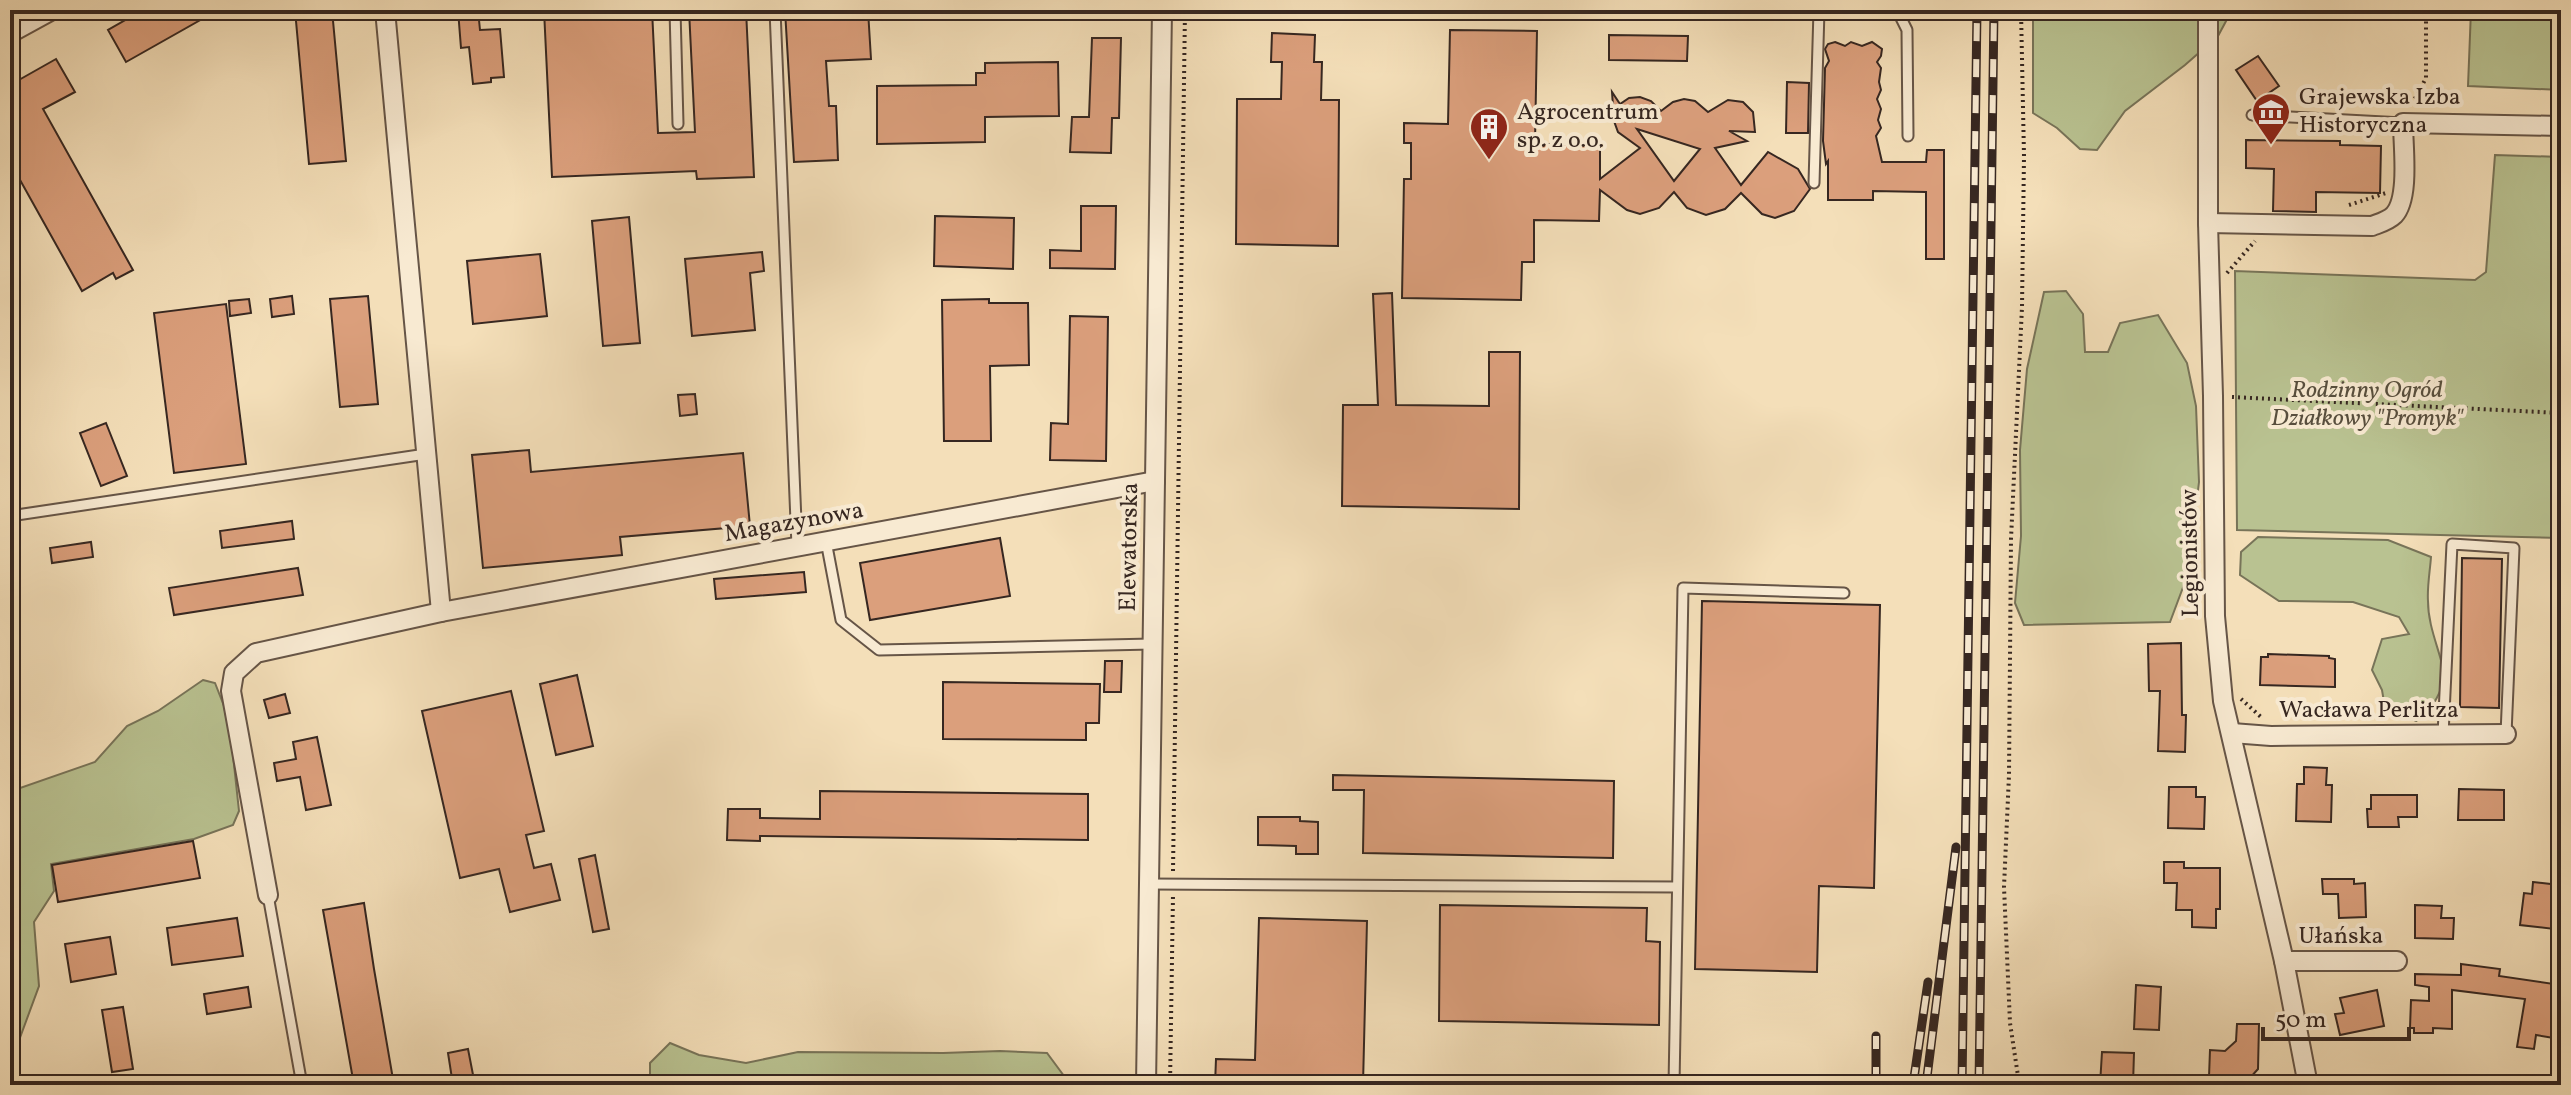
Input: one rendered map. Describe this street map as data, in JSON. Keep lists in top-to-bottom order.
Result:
{
  "streets": {
    "street": [
      "Magazynowa",
      "Elewatorska",
      "Legionistów",
      "Wacława Perlitza",
      "Ułańska"
    ]
  },
  "crossings": [
    ["Magazynowa", "Elewatorska"],
    ["Legionistów", "Wacława Perlitza"],
    ["Legionistów", "Ułańska"]
  ],
  "parks": ["Rodzinny Ogród Działkowy \"Promyk\""],
  "places": {
    "museum": ["Grajewska Izba Historyczna"],
    "building": ["Agrocentrum sp. z o.o."]
  },
  "scale_bar": "50 m"
}
